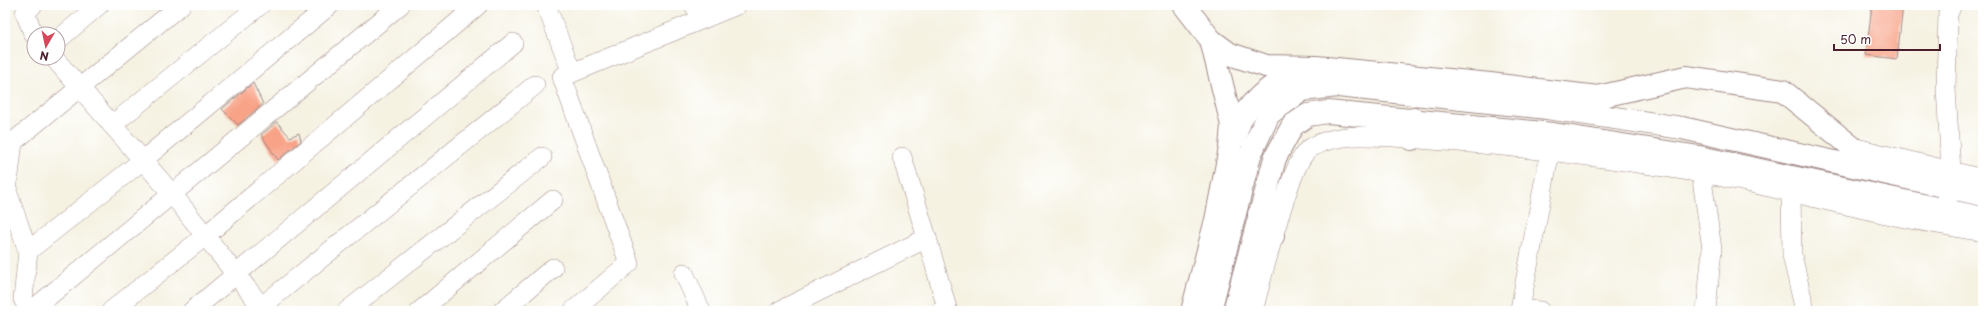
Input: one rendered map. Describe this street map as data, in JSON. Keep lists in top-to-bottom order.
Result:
{
  "scale_bar": "50 m",
  "north": "bottom"
}
